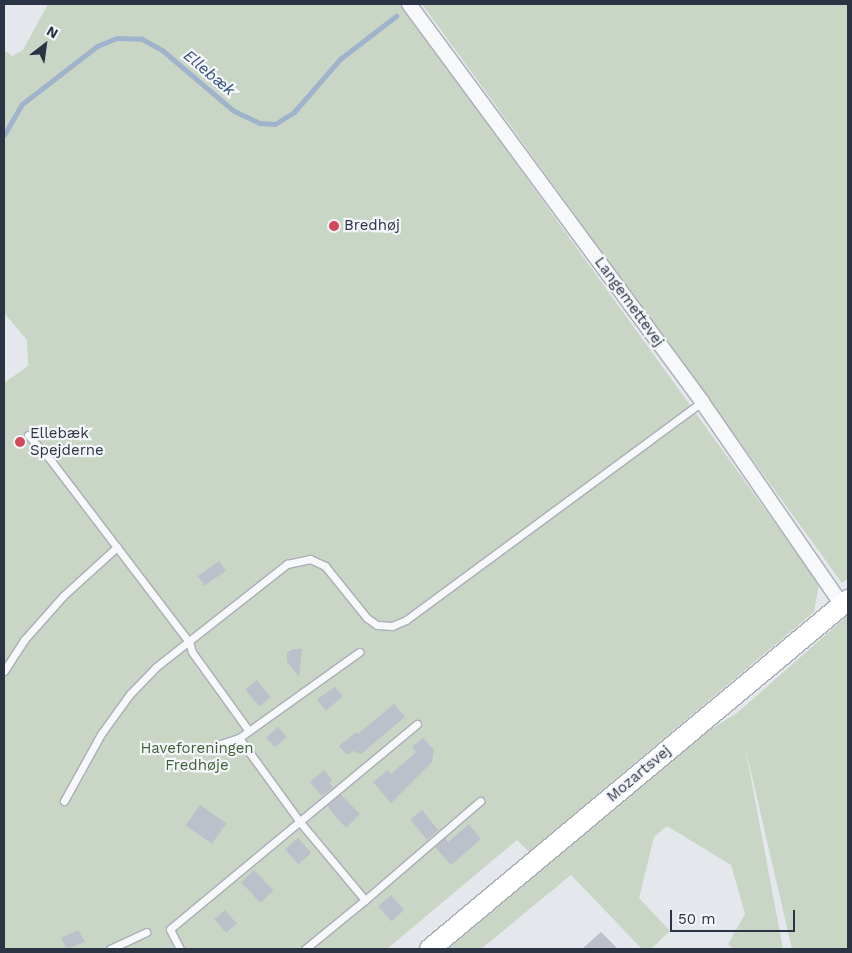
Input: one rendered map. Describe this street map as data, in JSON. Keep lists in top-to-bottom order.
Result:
{
  "streets": {
    "street": ["Langemettevej", "Mozartsvej"]
  },
  "crossings": [
    ["Langemettevej", "Mozartsvej"]
  ],
  "water": ["Ellebæk"],
  "parks": ["Haveforeningen Fredhøje"],
  "places": ["Bredhøj", "Ellebæk Spejderne"],
  "scale_bar": "50 m",
  "north": "top right"
}
